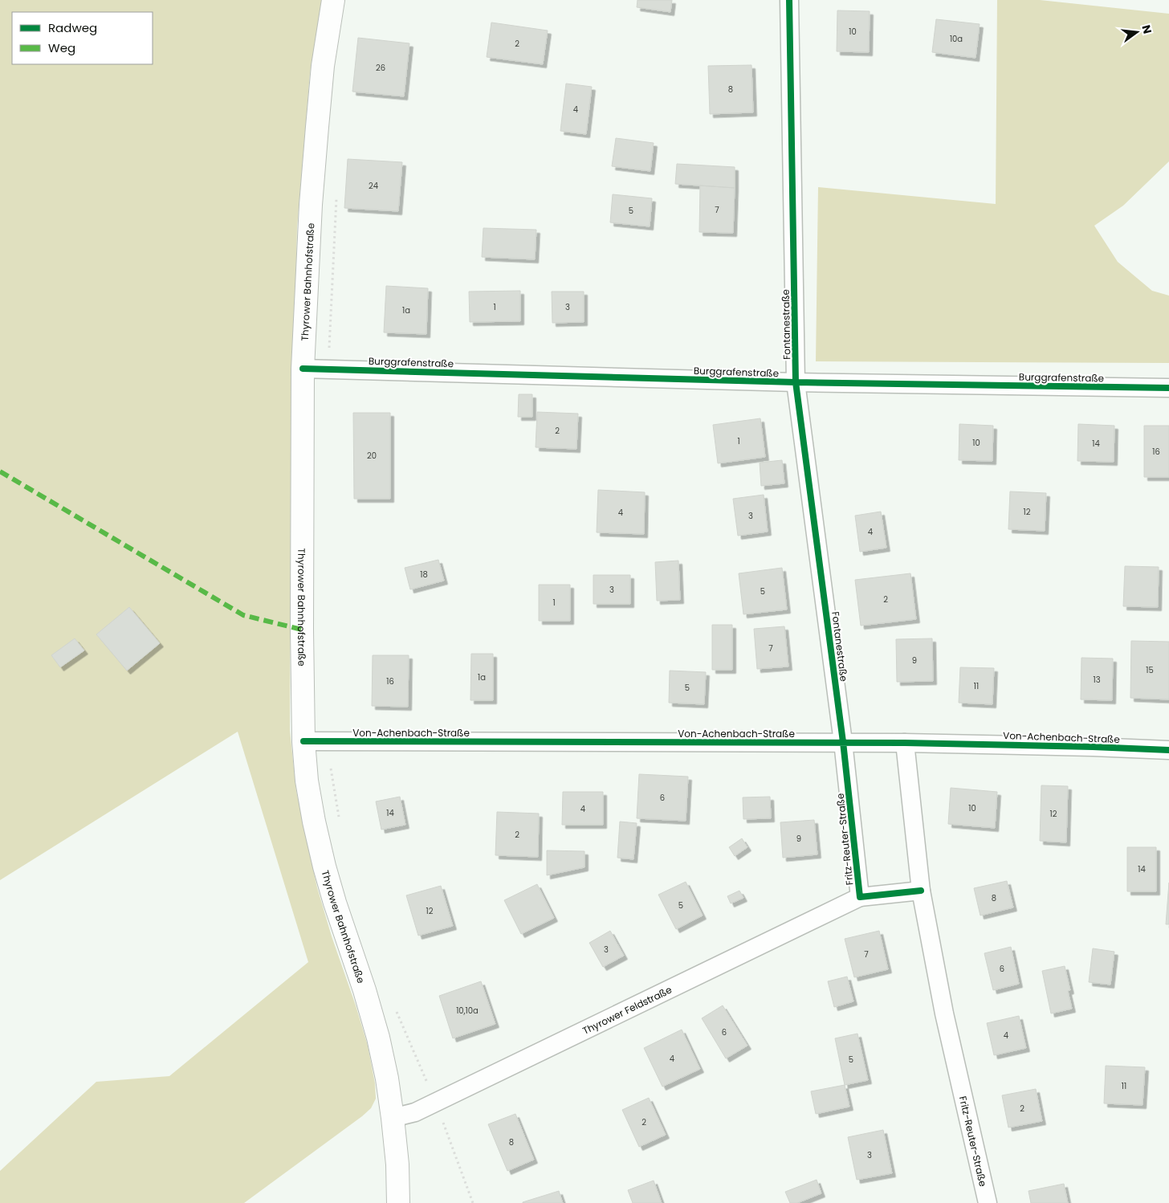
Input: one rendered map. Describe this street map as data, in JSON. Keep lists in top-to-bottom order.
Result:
{
  "streets": {
    "main road": ["Thyrower Bahnhofstraße"],
    "street": [
      "Fontanestraße",
      "Burggrafenstraße",
      "Von-Achenbach-Straße",
      "Fritz-Reuter-Straße",
      "Thyrower Feldstraße"
    ]
  },
  "crossings": [
    ["Thyrower Bahnhofstraße", "Burggrafenstraße"],
    ["Thyrower Bahnhofstraße", "Von-Achenbach-Straße"],
    ["Thyrower Bahnhofstraße", "Thyrower Feldstraße"],
    ["Fontanestraße", "Burggrafenstraße"],
    ["Fontanestraße", "Von-Achenbach-Straße"],
    ["Fontanestraße", "Fritz-Reuter-Straße"],
    ["Von-Achenbach-Straße", "Fritz-Reuter-Straße"],
    ["Fritz-Reuter-Straße", "Thyrower Feldstraße"]
  ],
  "house_numbers": [
    "10",
    "10a",
    "2",
    "26",
    "8",
    "4",
    "24",
    "7",
    "5",
    "1",
    "3",
    "1a",
    "2",
    "1",
    "10",
    "14",
    "16",
    "20",
    "12",
    "4",
    "3",
    "4",
    "18",
    "3",
    "5",
    "2",
    "1",
    "7",
    "9",
    "15",
    "1a",
    "13",
    "16",
    "11",
    "5",
    "6",
    "10",
    "4",
    "14",
    "12",
    "2",
    "9",
    "14",
    "8",
    "5",
    "12",
    "3",
    "7",
    "6",
    "10,10a",
    "6",
    "4",
    "4",
    "5",
    "11",
    "2",
    "2",
    "8",
    "3"
  ],
  "legend": ["Radweg", "Weg"],
  "north": "right"
}
